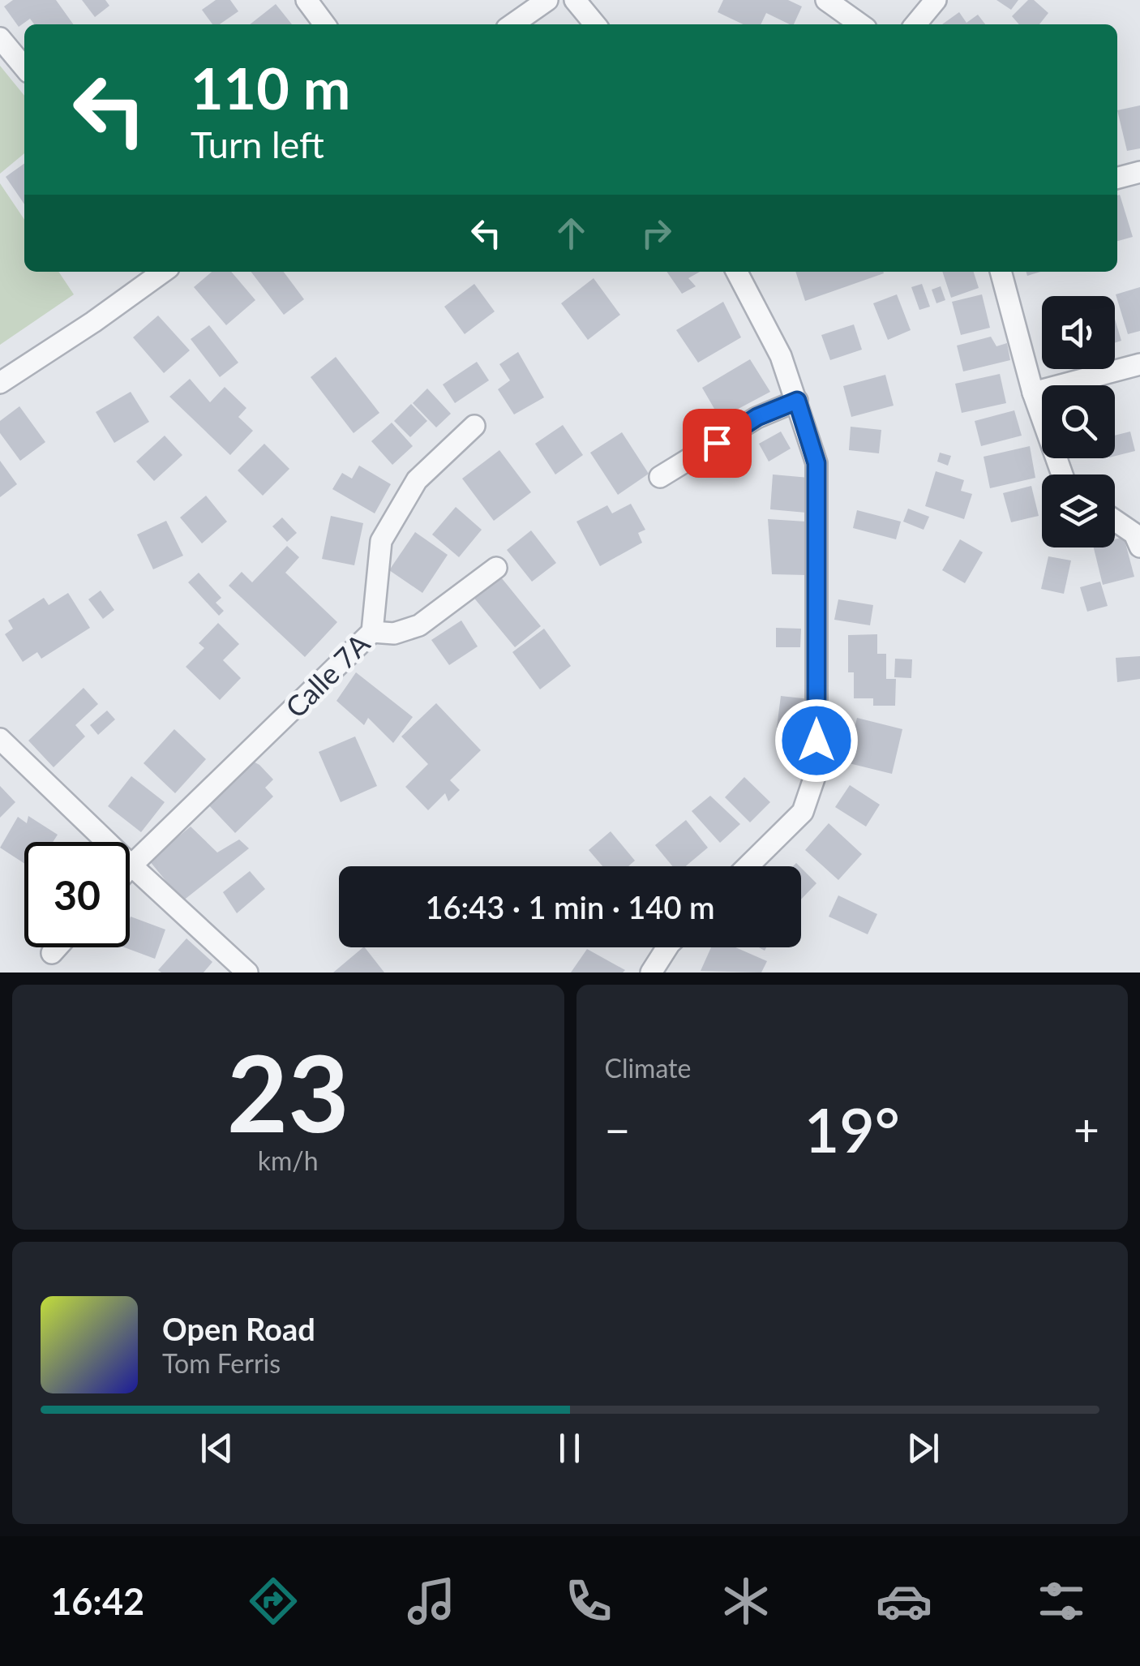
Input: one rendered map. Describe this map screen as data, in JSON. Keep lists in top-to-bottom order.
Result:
{
  "streets": {
    "street": ["Calle 7A"]
  },
  "page": {
    "turn": ["110 m", "Turn left"],
    "limit": "30",
    "trip": "16:43 · 1 min · 140 m",
    "tile": [
      ["23", "km/h"],
      "Climate"
    ],
    "heat": ["−", "19°", "+"],
    "song": ["Open Road", "Tom Ferris"],
    "tabs": "16:42"
  }
}
